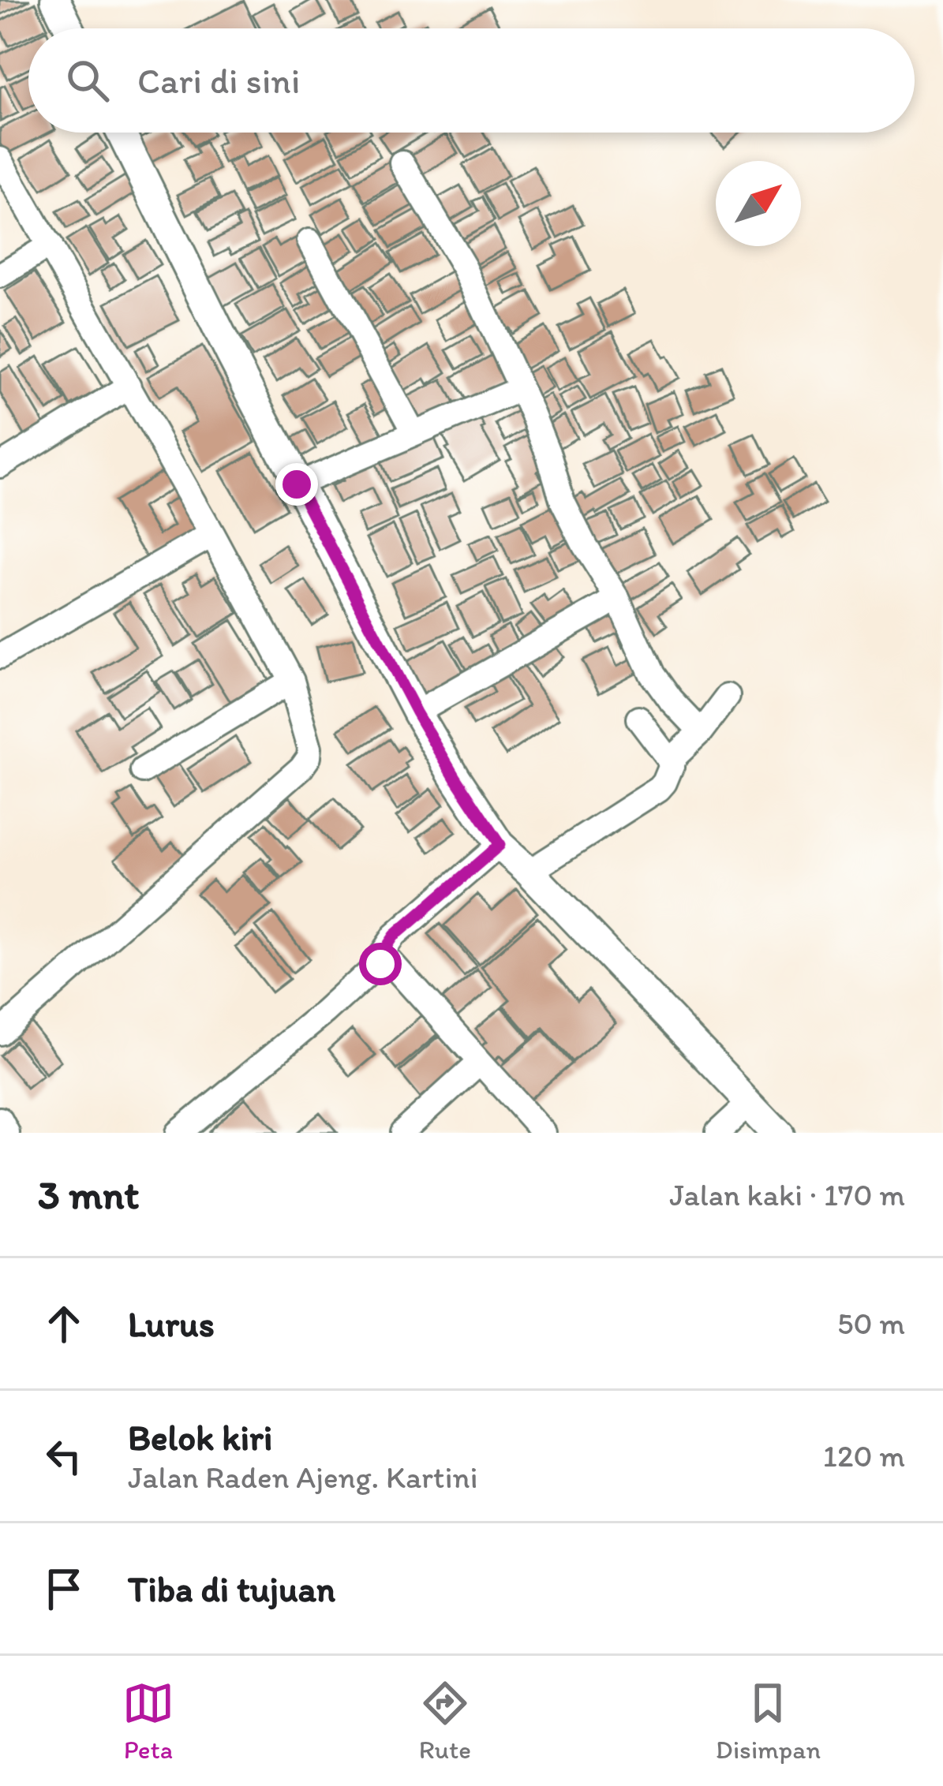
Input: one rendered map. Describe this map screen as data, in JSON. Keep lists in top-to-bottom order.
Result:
{
  "north": "top right",
  "page": {
    "search": "Cari di sini",
    "heading": ["3 mnt", "Jalan kaki · 170 m"],
    "list": [
      ["Lurus", "50 m"],
      ["Belok kiri", "Jalan Raden Ajeng. Kartini", "120 m"],
      "Tiba di tujuan"
    ],
    "nav": ["Peta", "Rute", "Disimpan"]
  }
}
